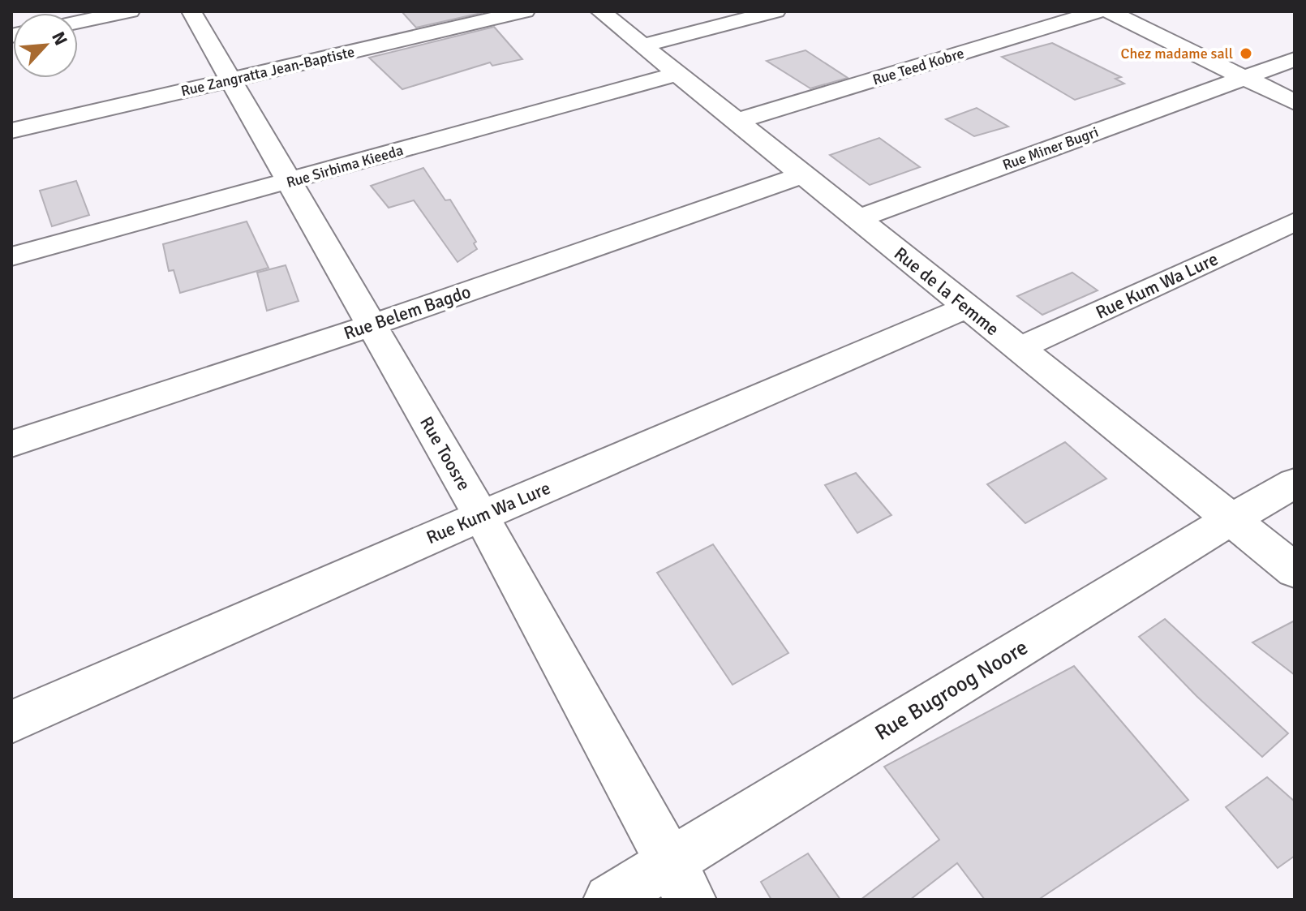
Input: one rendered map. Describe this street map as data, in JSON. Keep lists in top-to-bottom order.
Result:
{
  "streets": {
    "street": [
      "Rue Teed Kobre",
      "Rue Zangratta Jean-Baptiste",
      "Rue Miner Bugri",
      "Rue Sirbima Kieeda",
      "Rue Kum Wa Lure",
      "Rue de la Femme",
      "Rue Belem Bagdo",
      "Rue Toosre",
      "Rue Bugroog Noore"
    ]
  },
  "crossings": [
    ["Rue Teed Kobre", "Rue de la Femme"],
    ["Rue Zangratta Jean-Baptiste", "Rue Toosre"],
    ["Rue Miner Bugri", "Rue de la Femme"],
    ["Rue Sirbima Kieeda", "Rue de la Femme"],
    ["Rue Sirbima Kieeda", "Rue Toosre"],
    ["Rue Kum Wa Lure", "Rue de la Femme"],
    ["Rue Kum Wa Lure", "Rue Toosre"],
    ["Rue de la Femme", "Rue Belem Bagdo"],
    ["Rue de la Femme", "Rue Bugroog Noore"],
    ["Rue Belem Bagdo", "Rue Toosre"],
    ["Rue Toosre", "Rue Bugroog Noore"]
  ],
  "places": ["Chez madame sall"],
  "north": "top right"
}
